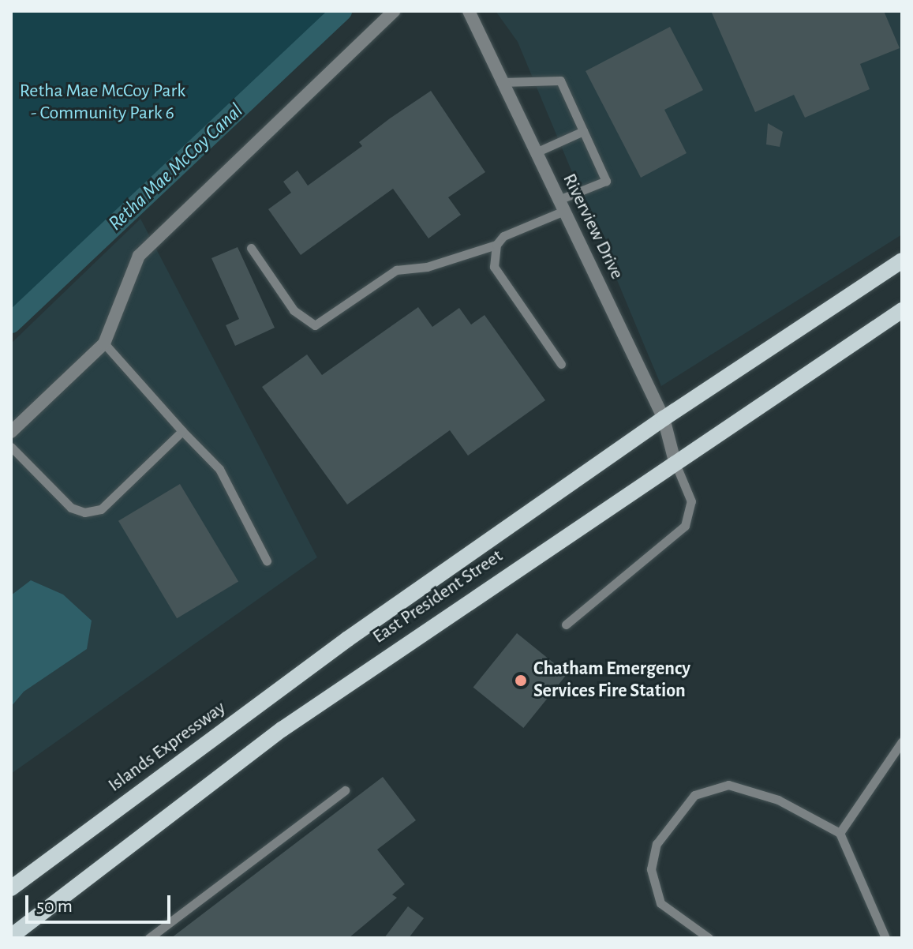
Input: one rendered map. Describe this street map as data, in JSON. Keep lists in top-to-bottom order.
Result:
{
  "streets": {
    "main road": ["East President Street", "Islands Expressway"],
    "street": ["Riverview Drive"]
  },
  "crossings": [
    ["Riverview Drive", "East President Street"],
    ["East President Street", "Islands Expressway"]
  ],
  "water": ["Retha Mae McCoy Canal"],
  "parks": ["Retha Mae McCoy Park - Community Park 6"],
  "places": ["Chatham Emergency Services Fire Station"],
  "scale_bar": "50 m"
}
